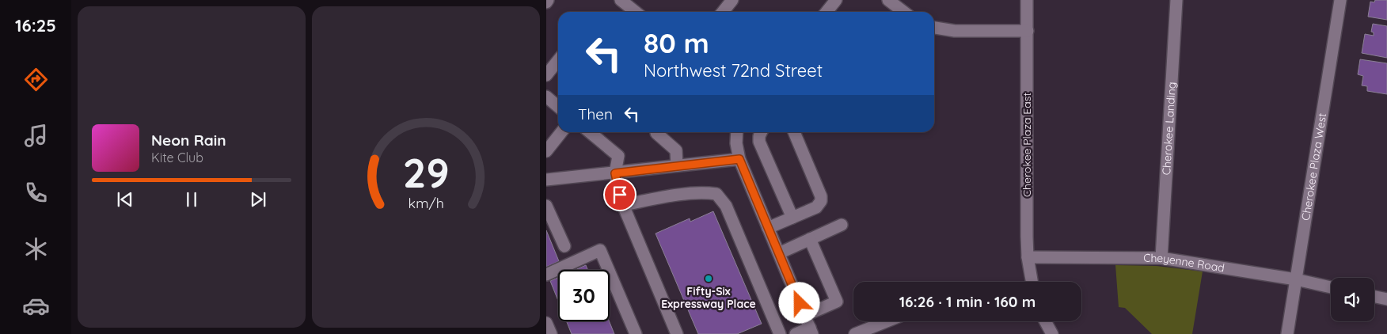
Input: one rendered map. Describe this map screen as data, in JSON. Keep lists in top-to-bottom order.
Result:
{
  "streets": {
    "street": [
      "Cherokee Landing",
      "Cherokee Plaza East",
      "Cherokee Plaza West",
      "Cheyenne Road"
    ]
  },
  "crossings": [
    ["Cherokee Landing", "Cheyenne Road"],
    ["Cherokee Plaza East", "Cheyenne Road"],
    ["Cherokee Plaza West", "Cheyenne Road"]
  ],
  "places": ["Fifty-Six Expressway Place"],
  "page": {
    "tabs": "16:25",
    "turn": ["80 m", "Northwest 72nd Street"],
    "then": "Then",
    "song": ["Neon Rain", "Kite Club"],
    "limit": "30",
    "trip": "16:26 · 1 min · 160 m",
    "gauge": ["29", "km/h"]
  }
}
